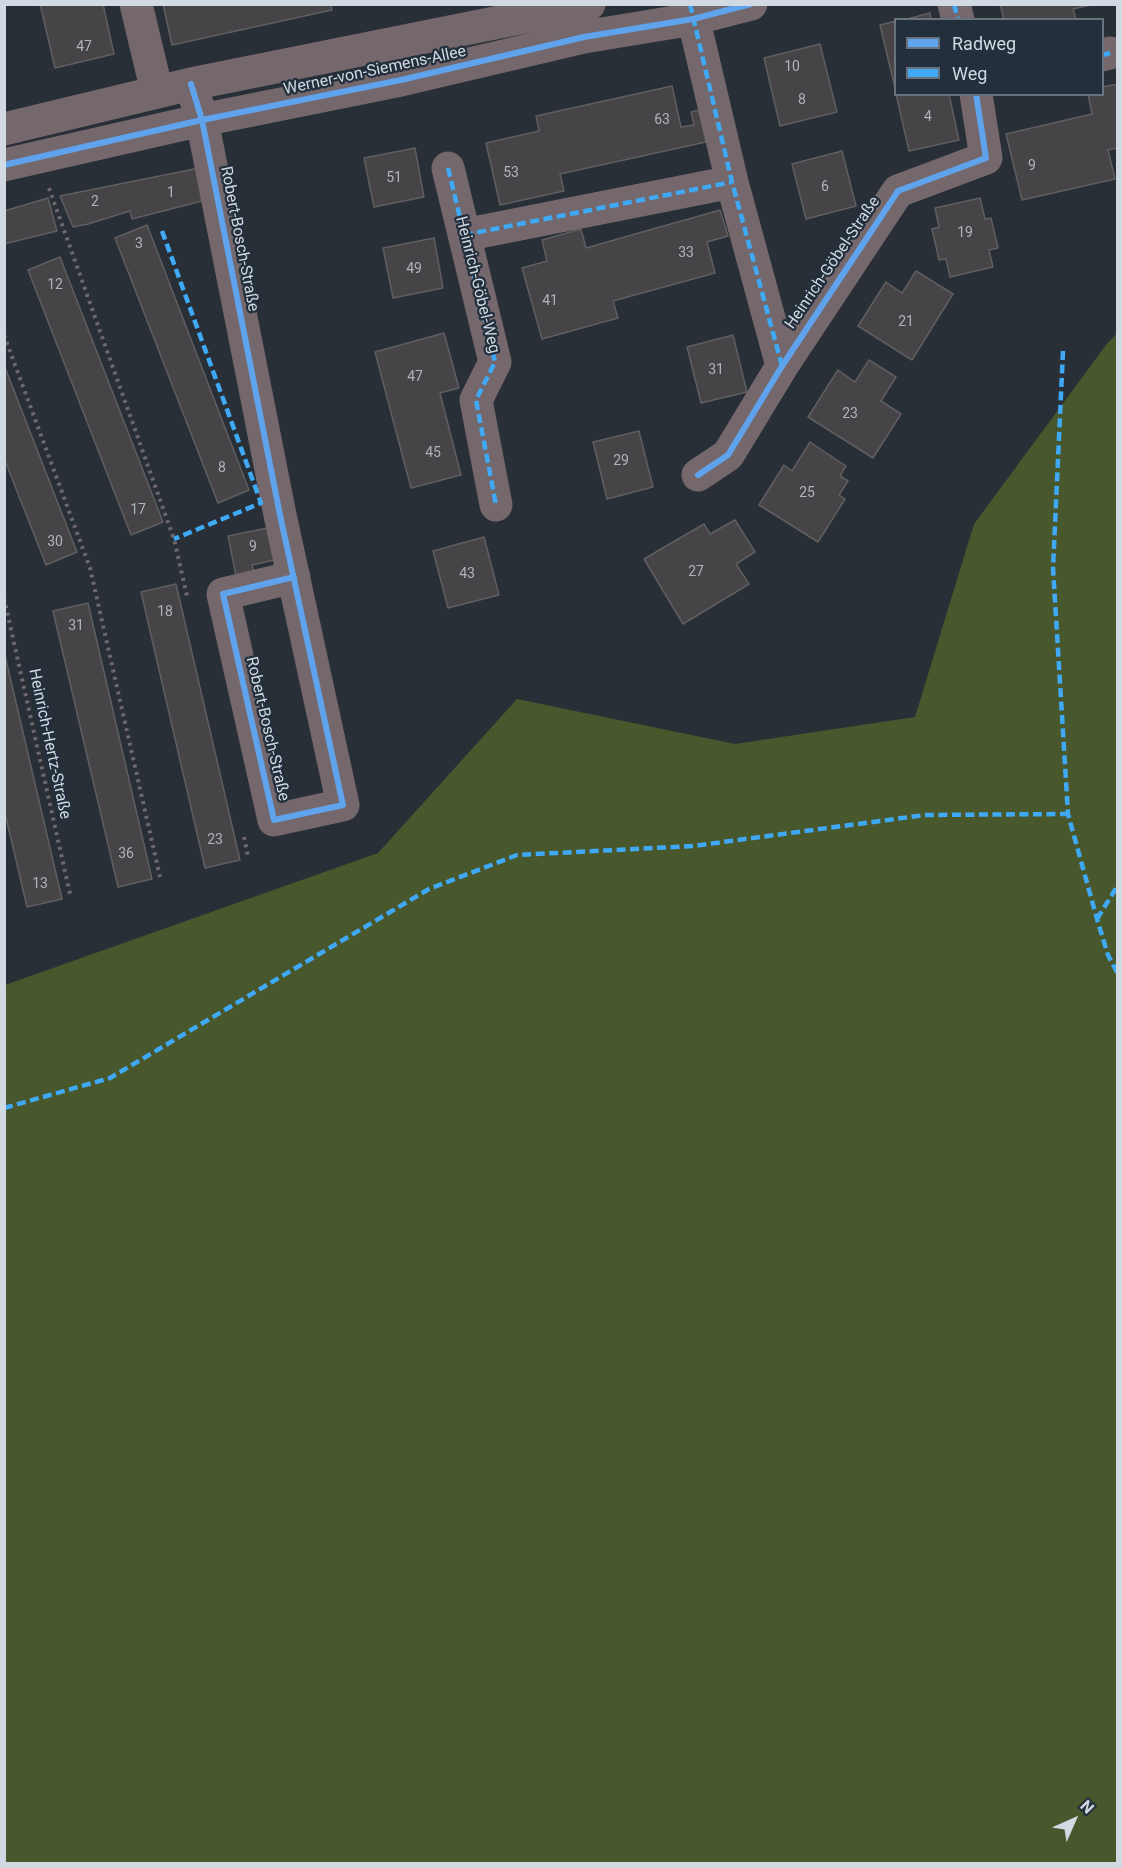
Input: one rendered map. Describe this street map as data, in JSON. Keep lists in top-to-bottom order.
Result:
{
  "streets": {
    "street": [
      "Werner-von-Siemens-Allee",
      "Robert-Bosch-Straße",
      "Heinrich-Göbel-Straße",
      "Heinrich-Göbel-Weg"
    ],
    "path": ["Heinrich-Hertz-Straße"]
  },
  "crossings": [
    ["Werner-von-Siemens-Allee", "Robert-Bosch-Straße"],
    ["Werner-von-Siemens-Allee", "Heinrich-Göbel-Straße"]
  ],
  "house_numbers": [
    "47",
    "10",
    "8",
    "4",
    "63",
    "9",
    "53",
    "51",
    "6",
    "1",
    "2",
    "19",
    "3",
    "33",
    "49",
    "12",
    "41",
    "21",
    "31",
    "47",
    "23",
    "45",
    "29",
    "8",
    "25",
    "17",
    "30",
    "9",
    "27",
    "43",
    "18",
    "31",
    "23",
    "36",
    "13"
  ],
  "legend": ["Radweg", "Weg"],
  "north": "top right"
}
